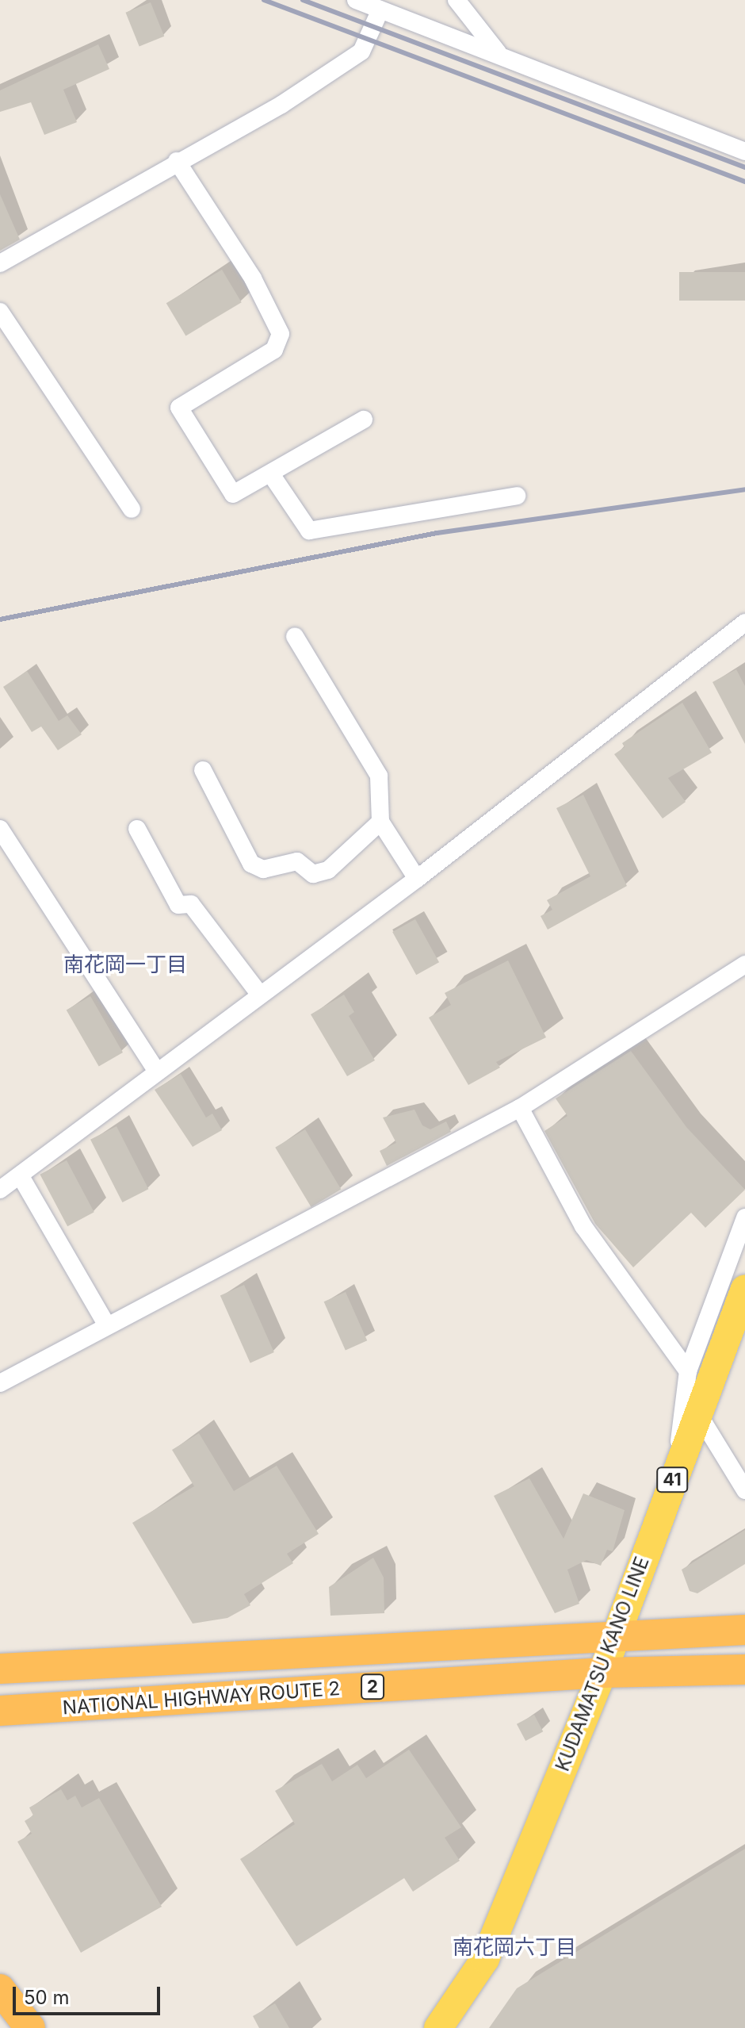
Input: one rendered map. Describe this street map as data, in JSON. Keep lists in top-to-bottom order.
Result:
{
  "streets": {
    "highway": ["2", "NATIONAL HIGHWAY ROUTE 2"],
    "main road": ["41", "KUDAMATSU KANO LINE"]
  },
  "crossings": [
    ["KUDAMATSU KANO LINE", "NATIONAL HIGHWAY ROUTE 2"]
  ],
  "districts": ["南花岡一丁目", "南花岡六丁目"],
  "scale_bar": "50 m"
}
